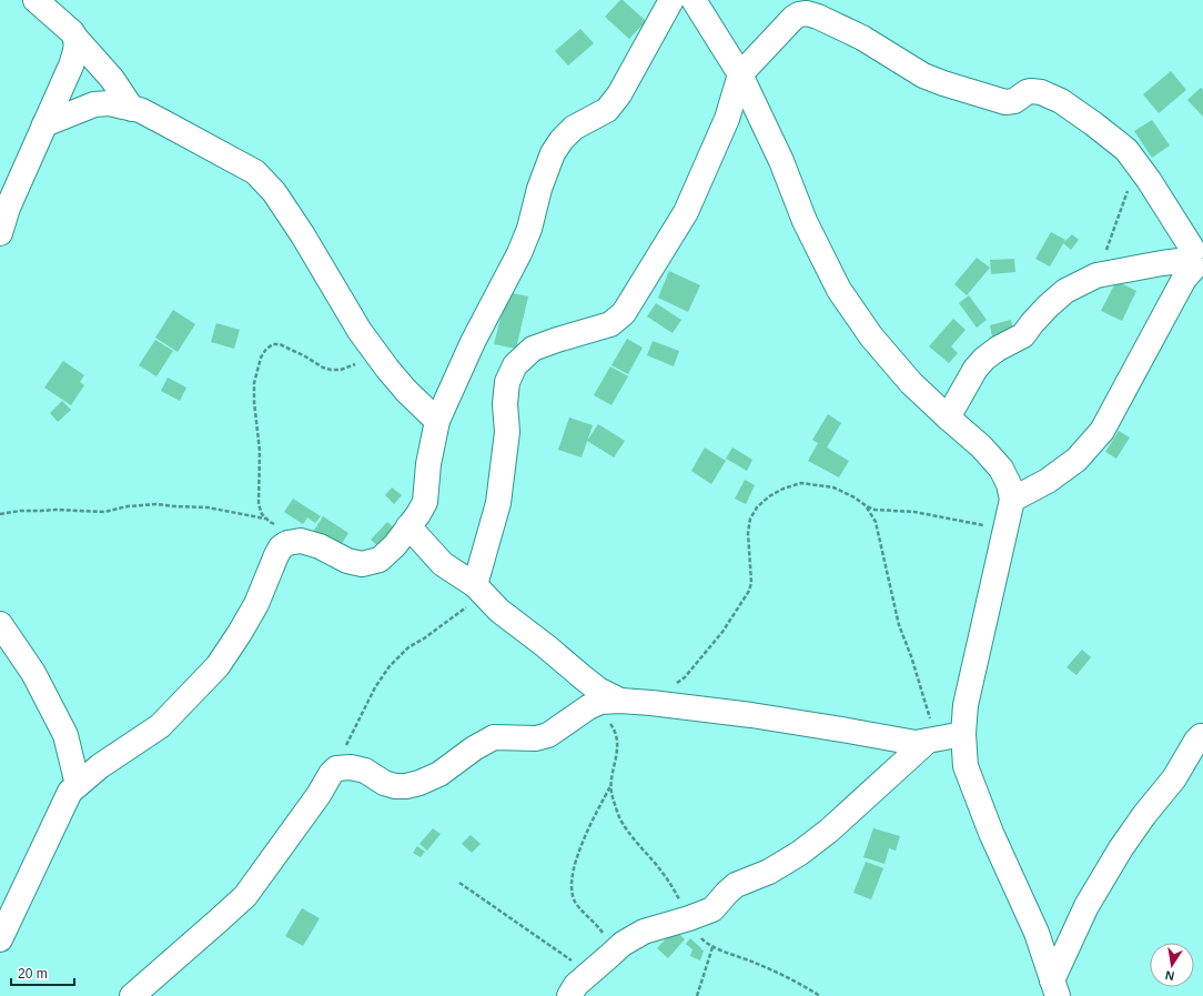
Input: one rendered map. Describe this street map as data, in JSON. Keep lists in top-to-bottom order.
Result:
{
  "scale_bar": "20 m",
  "north": "bottom"
}
